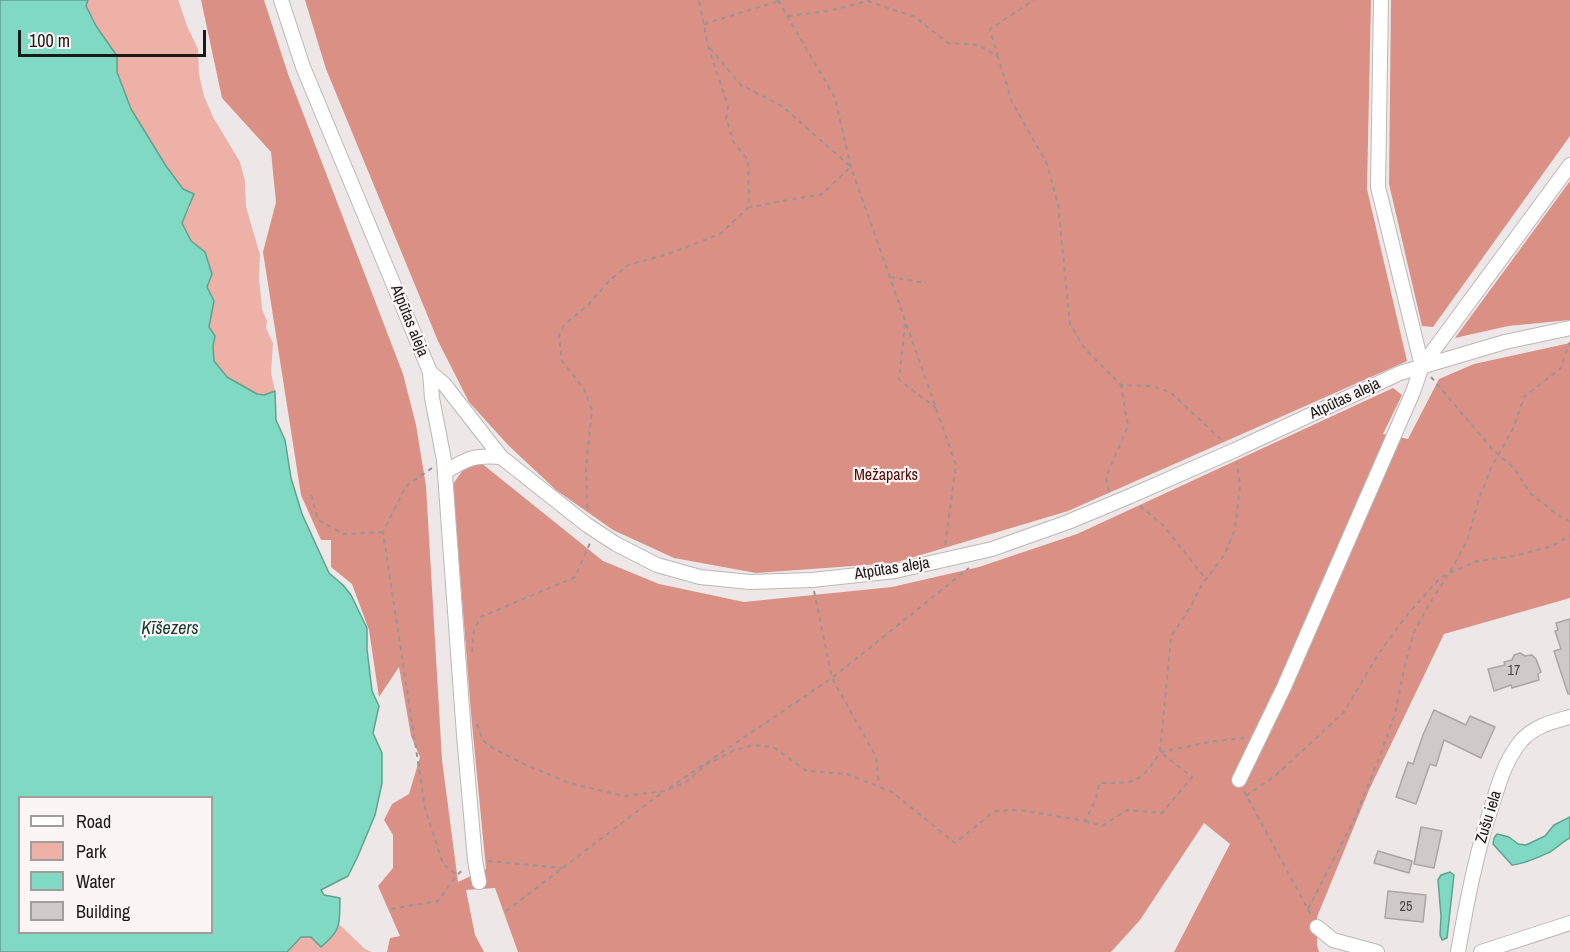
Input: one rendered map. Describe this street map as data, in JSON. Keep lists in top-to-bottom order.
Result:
{
  "streets": {
    "street": ["Atpūtas aleja", "Zušu iela"]
  },
  "water": ["Ķīšezers"],
  "parks": ["Mežaparks"],
  "house_numbers": ["17", "25"],
  "legend": [
    "Road",
    "Park",
    "Water",
    "Building"
  ],
  "scale_bar": "100 m"
}
